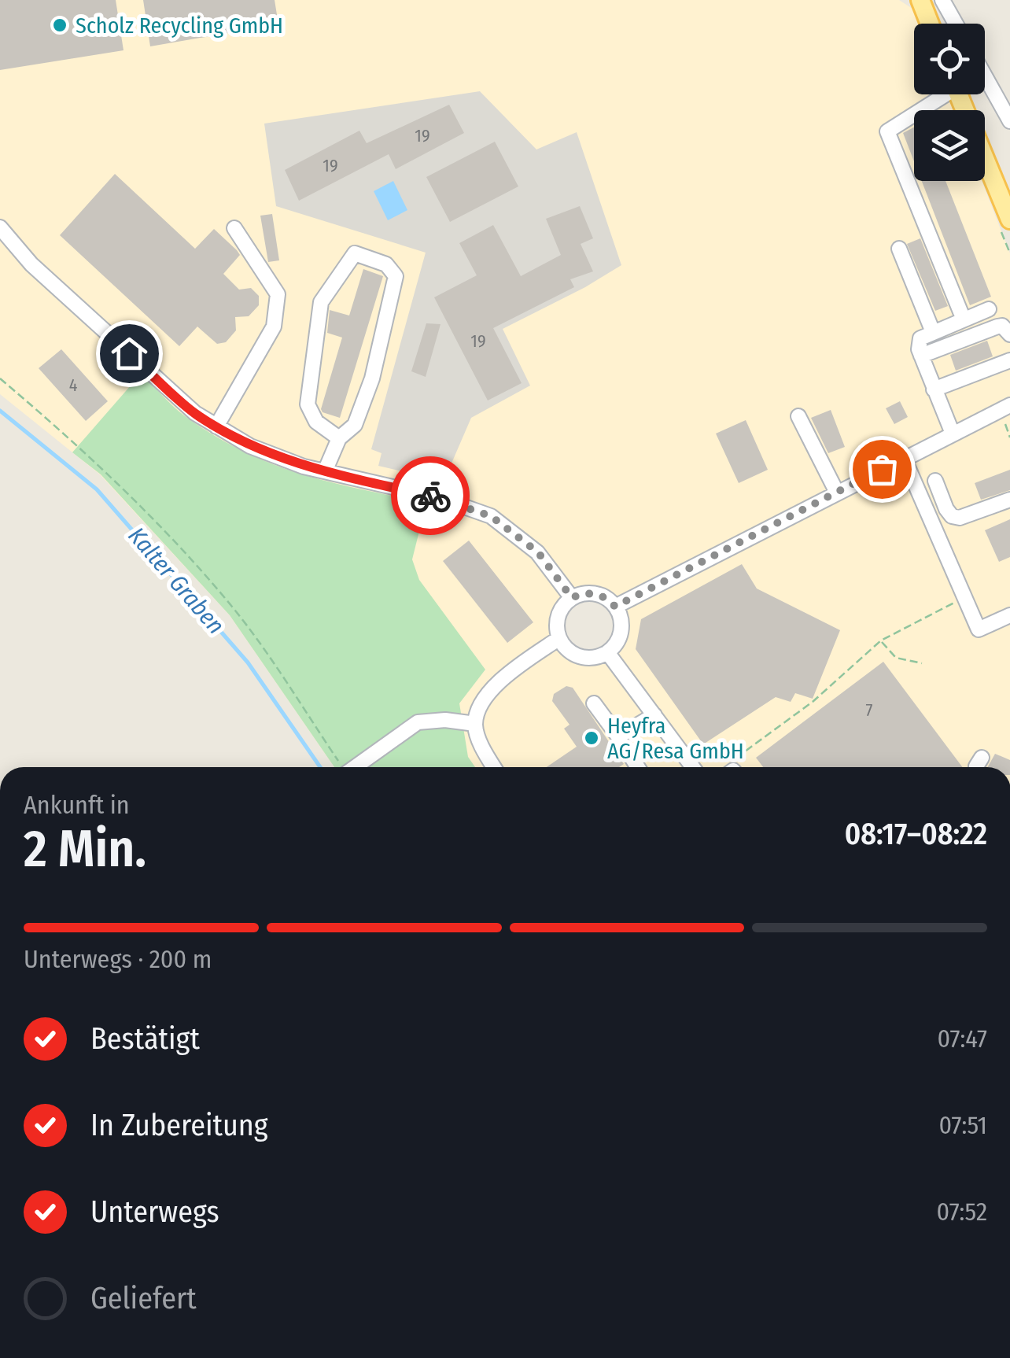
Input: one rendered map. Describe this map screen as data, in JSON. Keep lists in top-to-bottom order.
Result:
{
  "water": ["Kalter Graben"],
  "places": ["Scholz Recycling GmbH", "Heyfra AG/Resa GmbH"],
  "house_numbers": [
    "19",
    "19",
    "19",
    "4",
    "7"
  ],
  "page": {
    "heading": ["2 Min.", "Ankunft in", "08:17–08:22"],
    "bar": "Unterwegs · 200 m",
    "list": [
      ["Bestätigt", "07:47"],
      ["In Zubereitung", "07:51"],
      ["Unterwegs", "07:52"],
      "Geliefert"
    ]
  }
}
